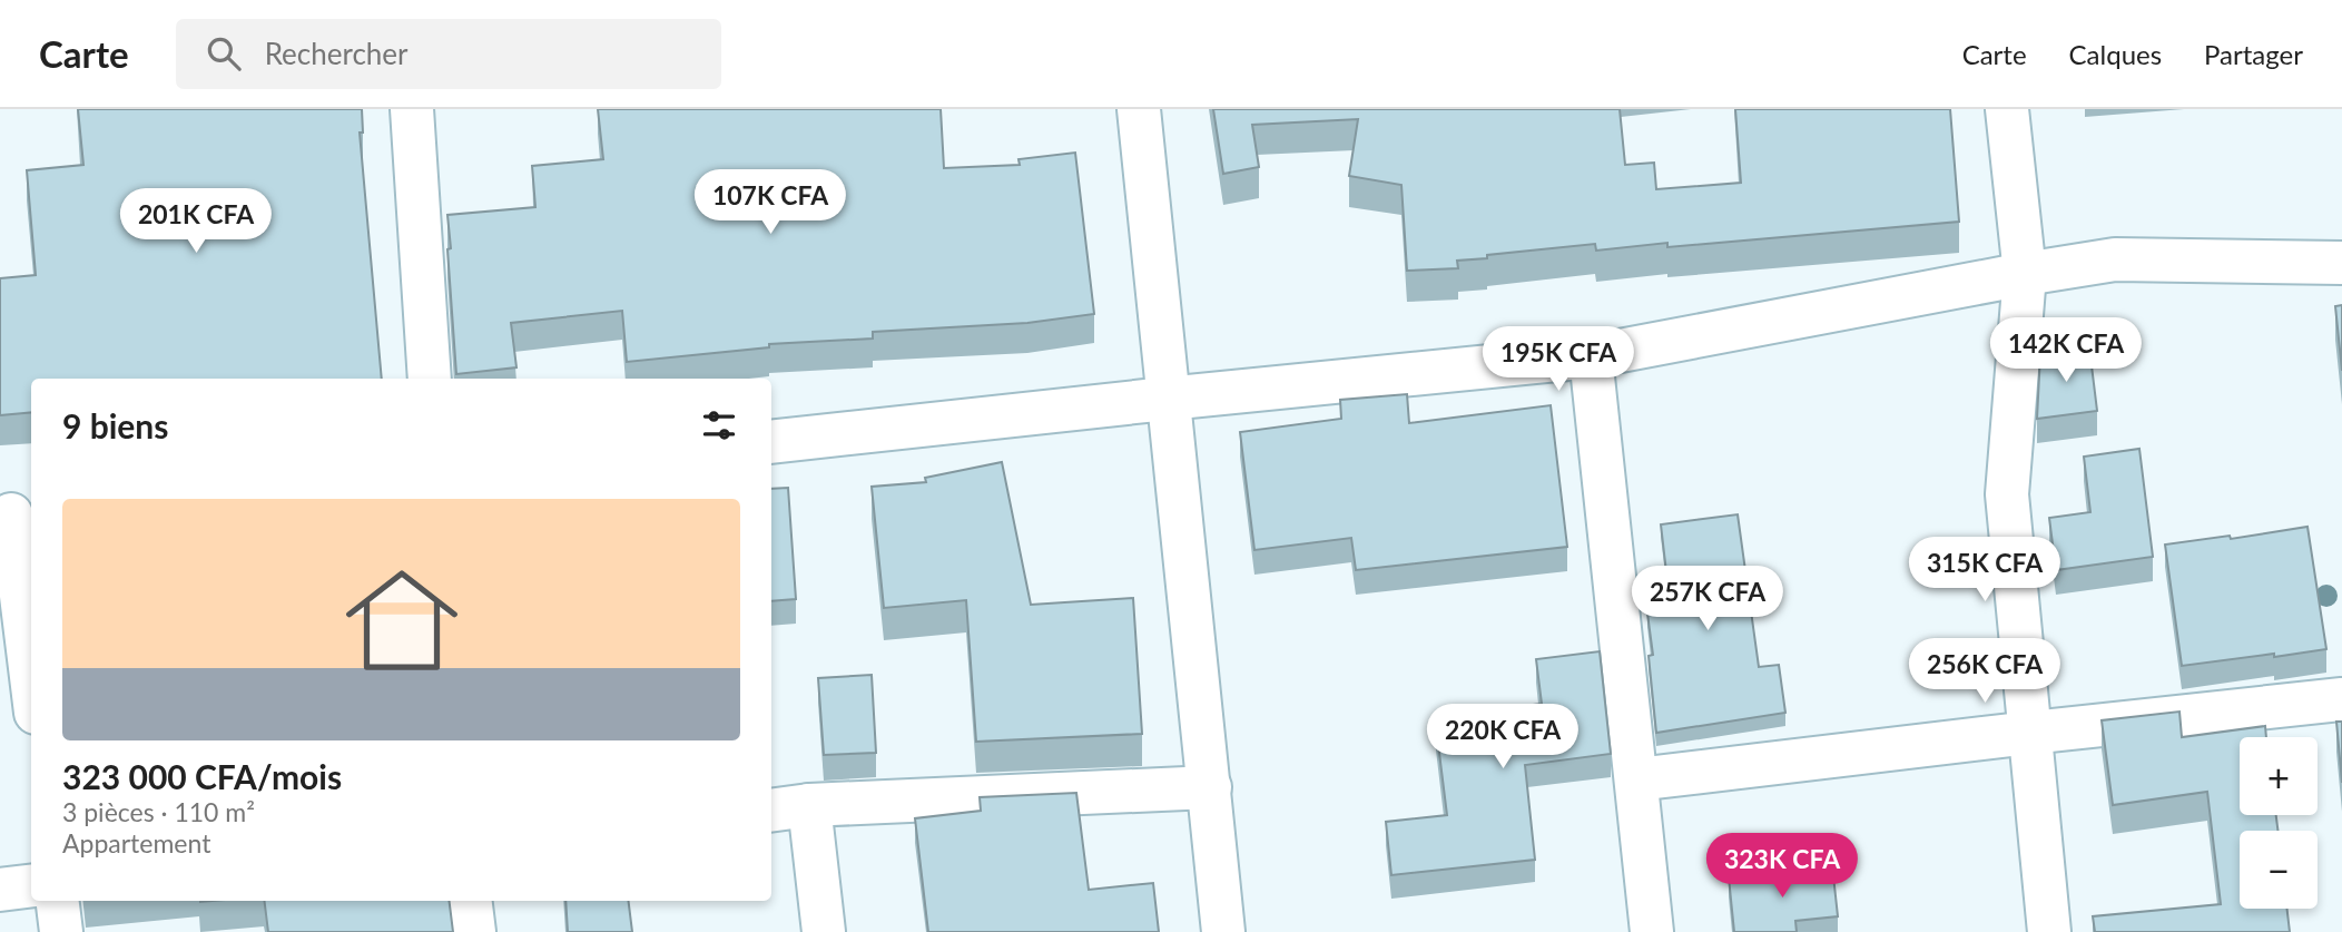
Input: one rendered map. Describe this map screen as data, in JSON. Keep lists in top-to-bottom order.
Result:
{
  "page": {
    "header": "Carte",
    "search": "Rechercher",
    "nav": ["Carte", "Calques", "Partager"],
    "price": [
      "107K CFA",
      "201K CFA",
      "142K CFA",
      "195K CFA",
      "315K CFA",
      "257K CFA",
      "256K CFA",
      "220K CFA",
      "323K CFA"
    ],
    "heading": "9 biens",
    "list": [
      {
        "name": "323 000 CFA/mois",
        "note": "3 pièces · 110 m² · Appartement"
      }
    ],
    "map_buttons": ["+", "−"]
  }
}
